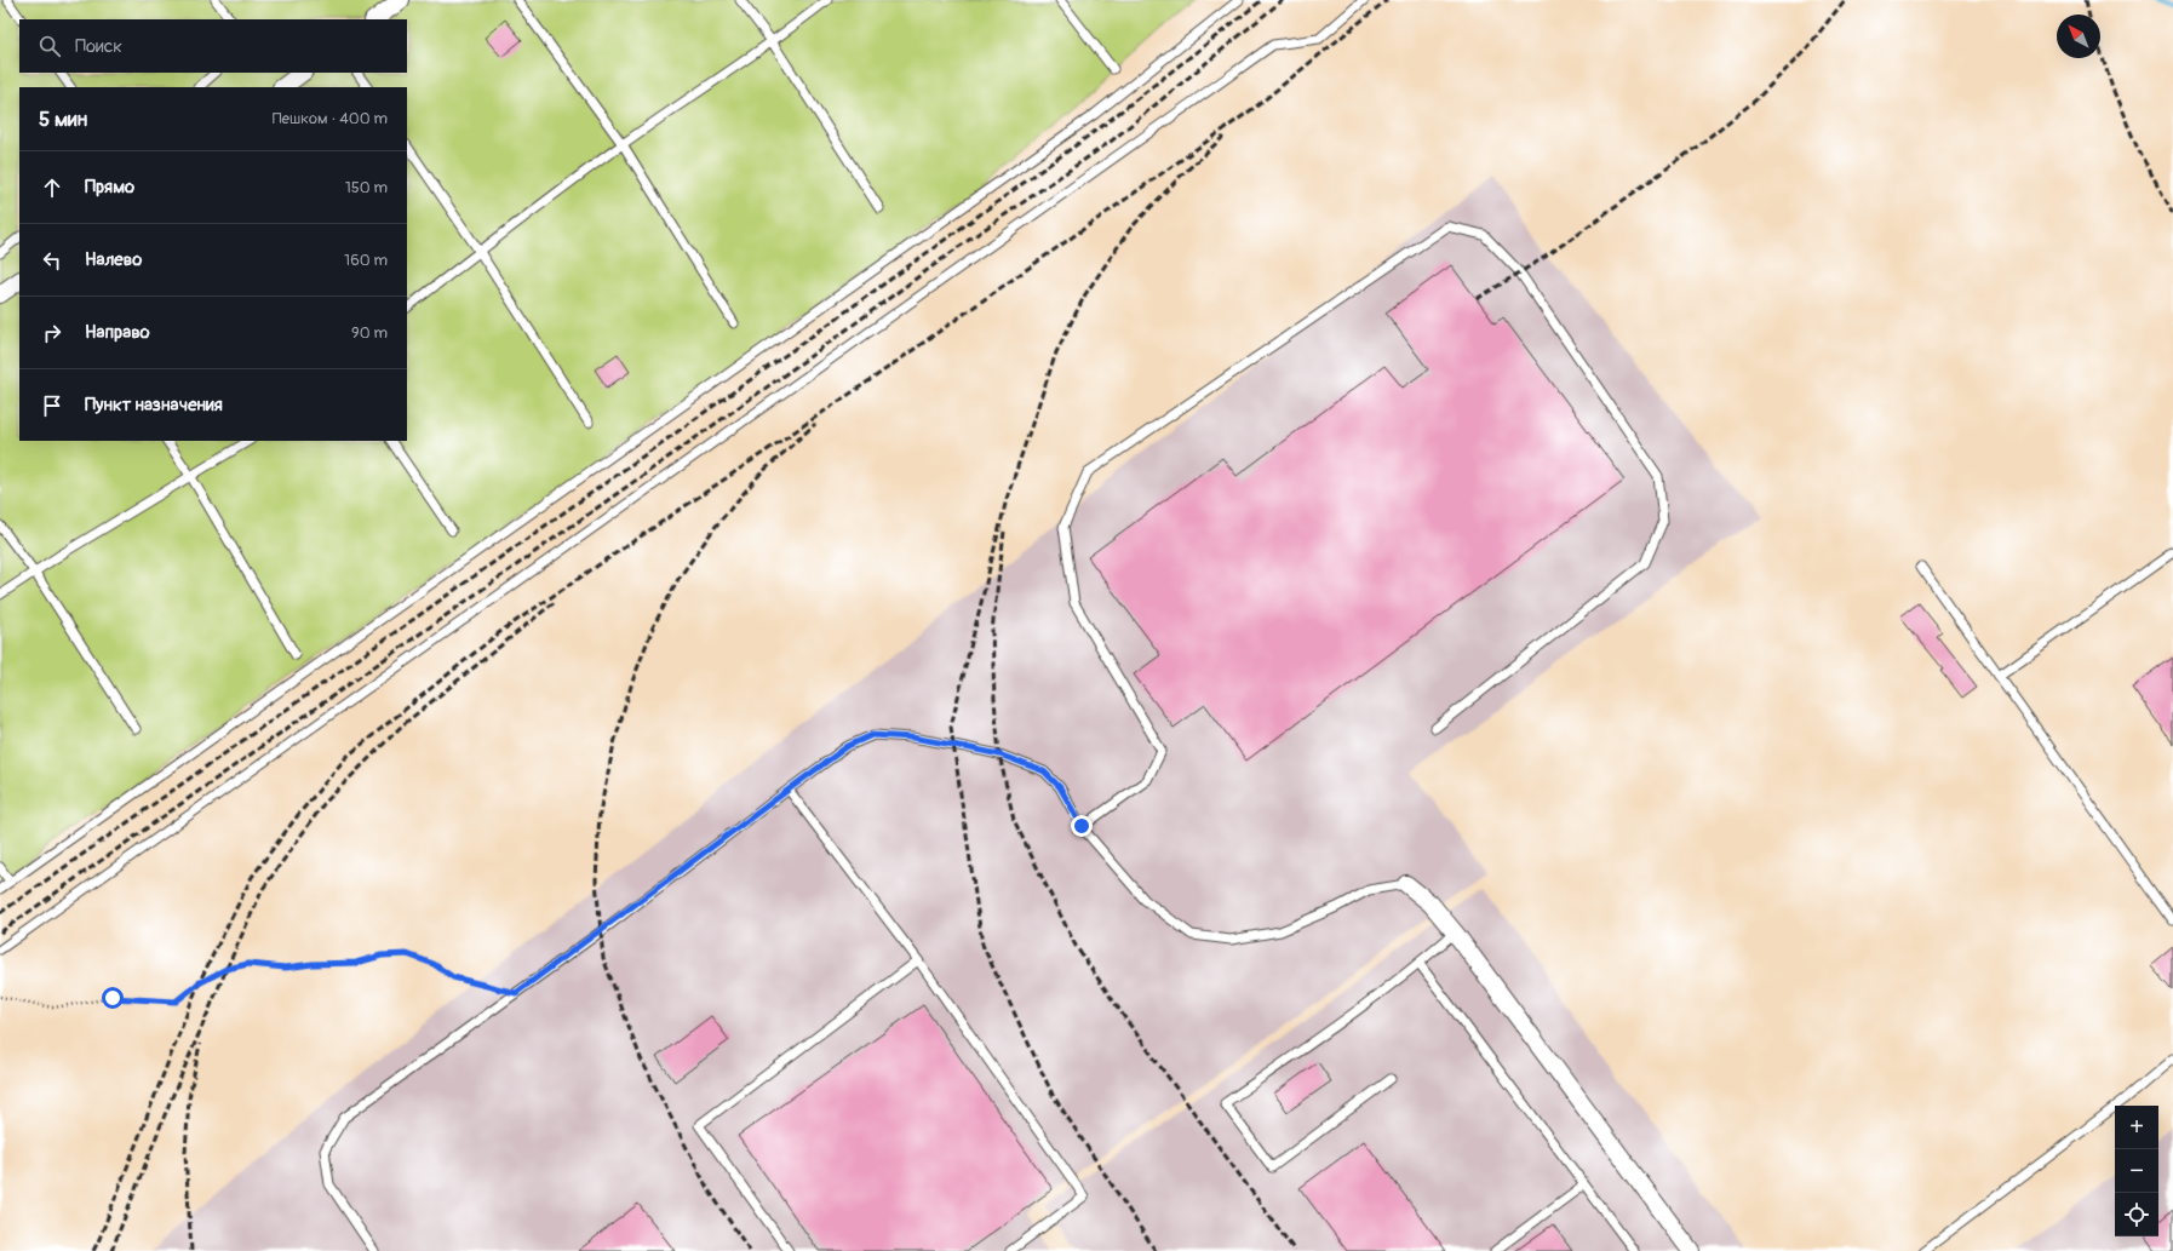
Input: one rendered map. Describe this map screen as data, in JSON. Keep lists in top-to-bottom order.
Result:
{
  "north": "top left",
  "page": {
    "search": "Поиск",
    "heading": ["5 мин", "Пешком · 400 m"],
    "list": [
      ["Прямо", "150 m"],
      ["Налево", "160 m"],
      ["Направо", "90 m"],
      "Пункт назначения"
    ],
    "map_buttons": ["+", "−"]
  }
}
